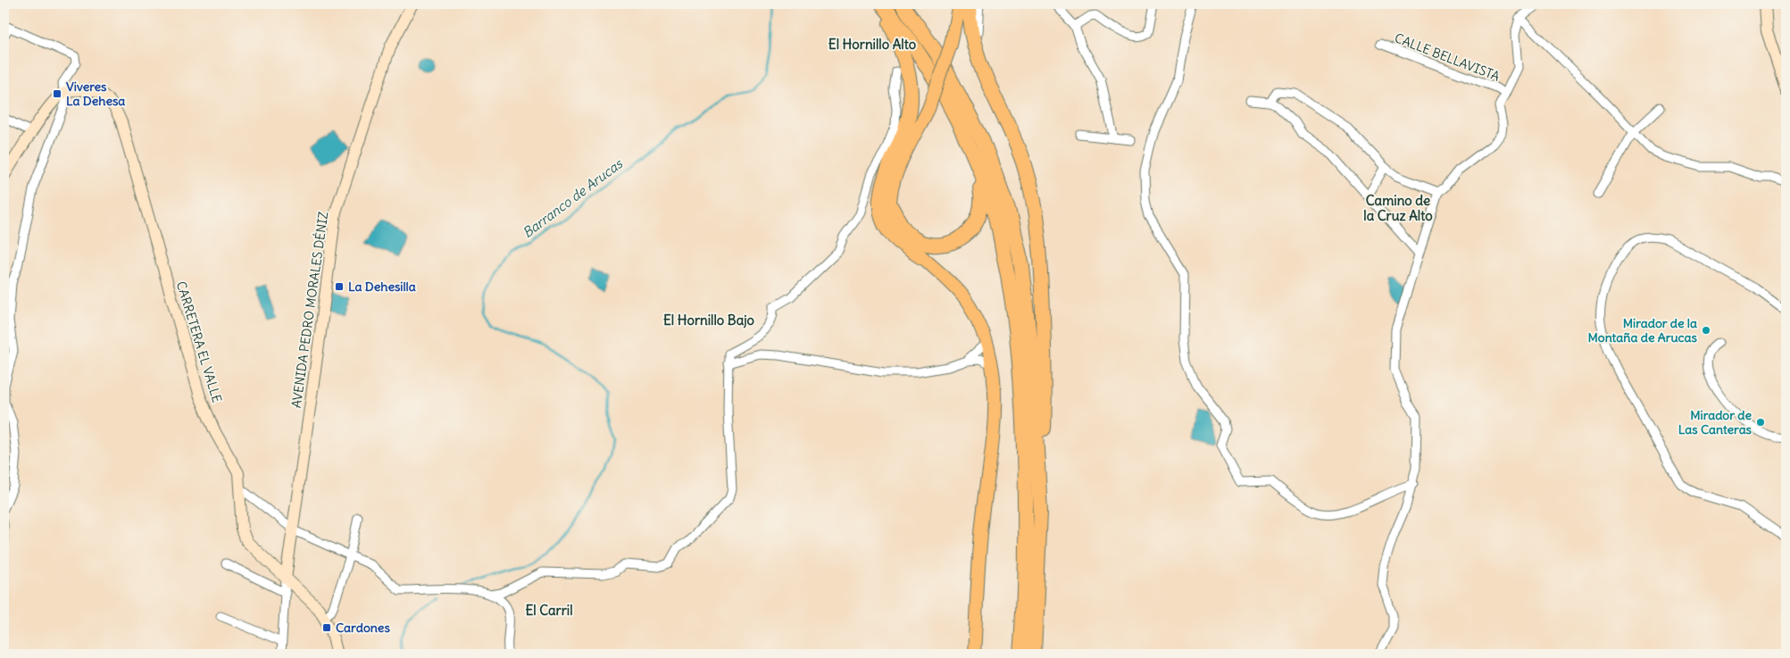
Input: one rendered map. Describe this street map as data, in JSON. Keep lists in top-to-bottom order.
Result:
{
  "streets": {
    "street": ["CALLE BELLAVISTA", "AVENIDA PEDRO MORALES DÉNIZ", "CARRETERA EL VALLE"]
  },
  "crossings": [
    ["AVENIDA PEDRO MORALES DÉNIZ", "CARRETERA EL VALLE"]
  ],
  "districts": [
    "El Hornillo Alto",
    "Camino de la Cruz Alto",
    "El Hornillo Bajo",
    "El Carril"
  ],
  "water": ["Barranco de Arucas"],
  "places": {
    "transit": ["Viveres La Dehesa", "La Dehesilla", "Cardones"],
    "other": ["Mirador de la Montaña de Arucas", "Mirador de Las Canteras"]
  }
}
